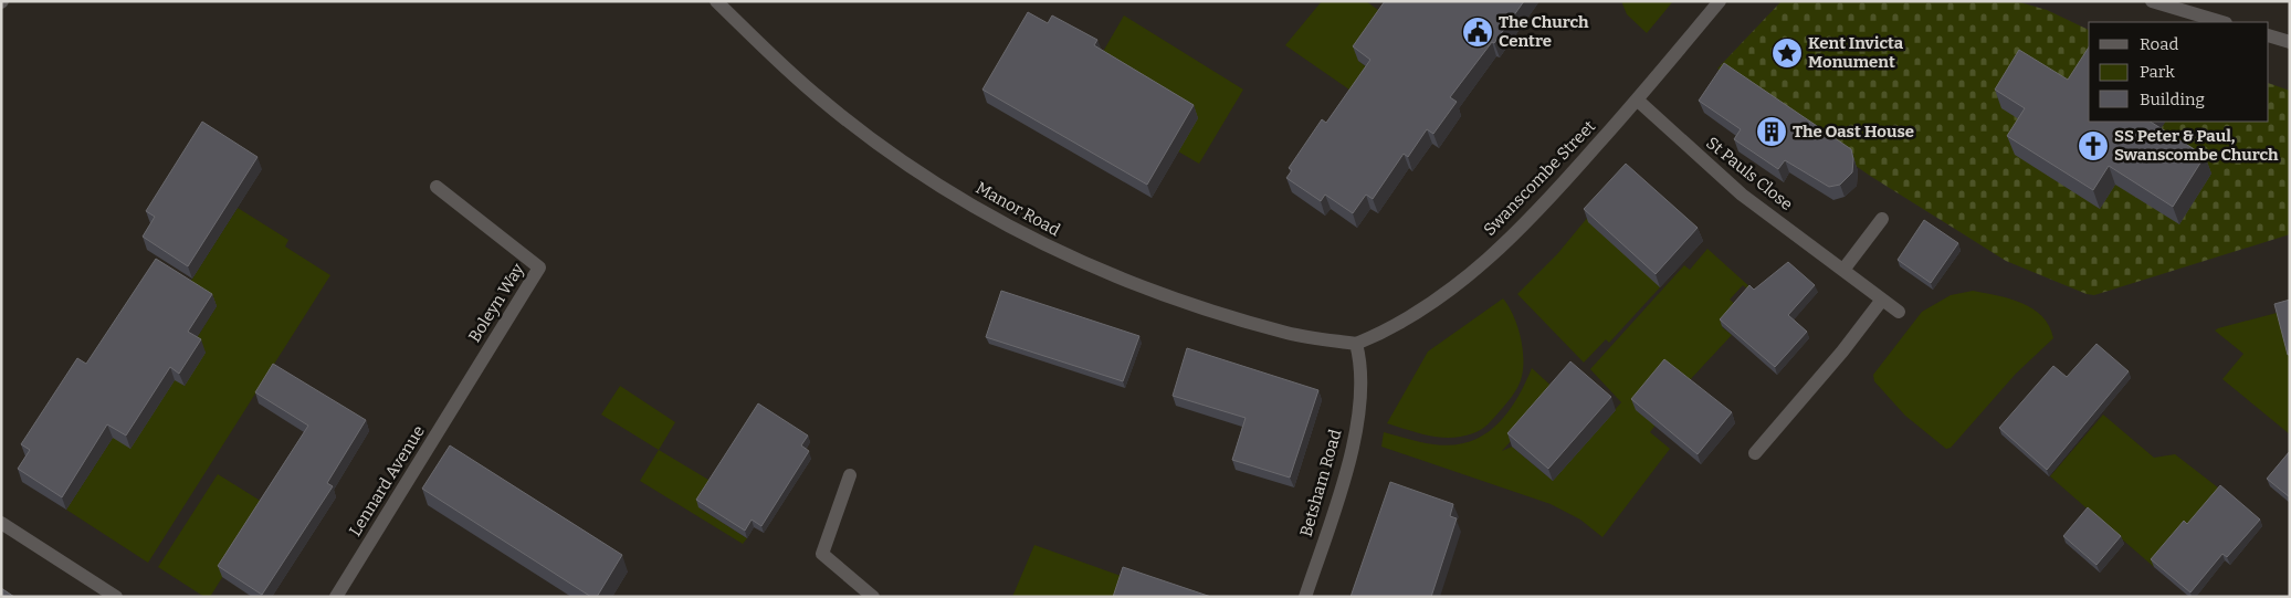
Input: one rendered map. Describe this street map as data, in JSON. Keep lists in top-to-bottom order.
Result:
{
  "streets": {
    "street": [
      "St Pauls Close",
      "Swanscombe Street",
      "Manor Road",
      "Boleyn Way",
      "Lennard Avenue",
      "Betsham Road"
    ]
  },
  "crossings": [
    ["St Pauls Close", "Swanscombe Street"],
    ["Swanscombe Street", "Manor Road"],
    ["Swanscombe Street", "Betsham Road"],
    ["Manor Road", "Betsham Road"],
    ["Boleyn Way", "Lennard Avenue"]
  ],
  "places": {
    "public building": ["The Church Centre"],
    "place": ["Kent Invicta Monument"],
    "building": ["The Oast House"],
    "church": ["SS Peter & Paul, Swanscombe Church"]
  },
  "legend": ["Road", "Park", "Building"]
}
